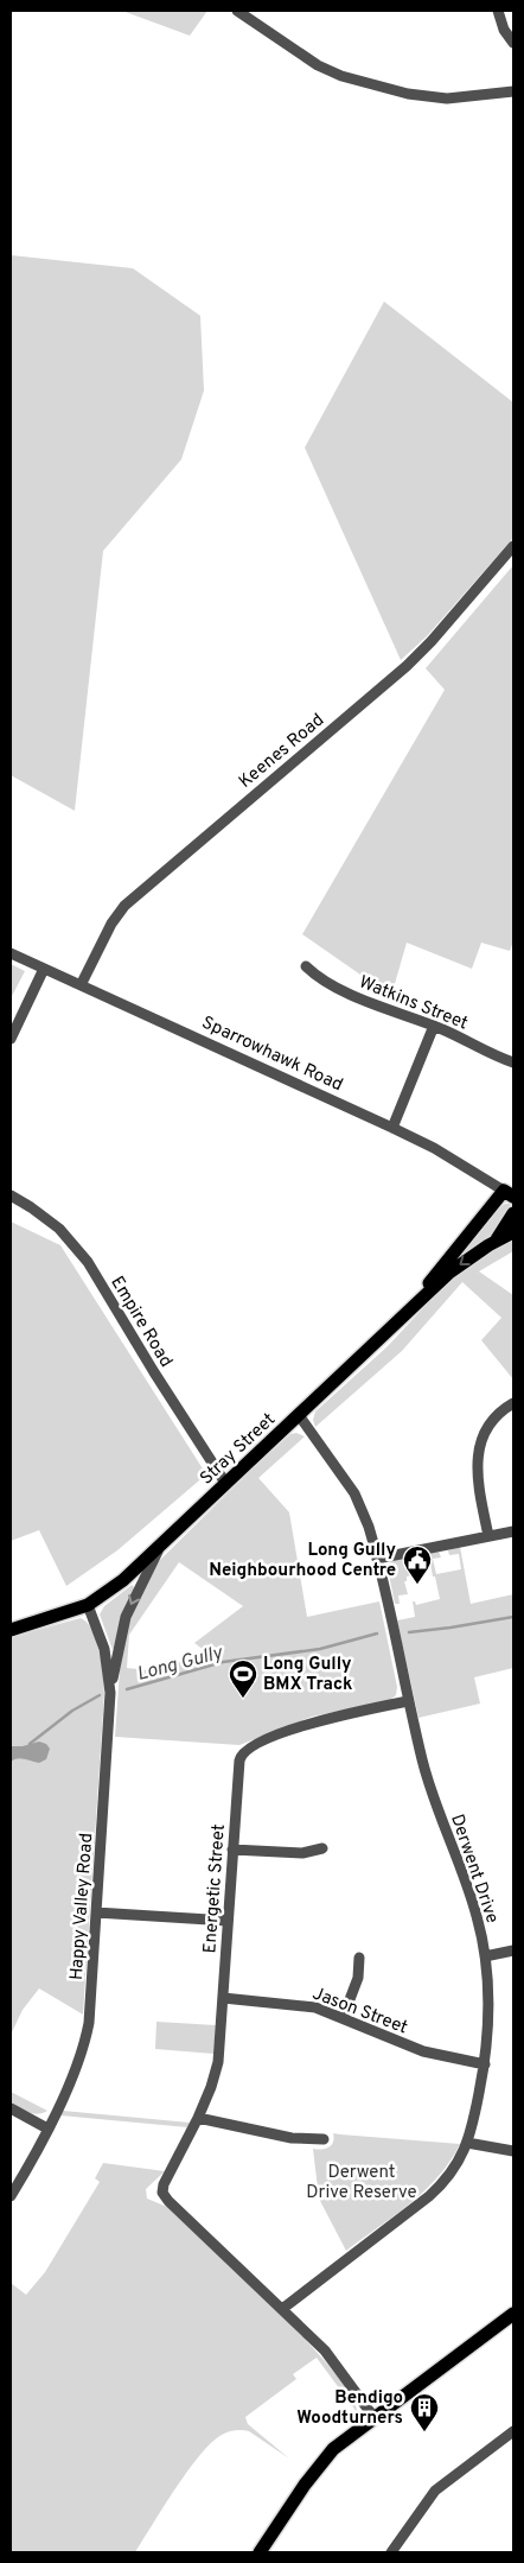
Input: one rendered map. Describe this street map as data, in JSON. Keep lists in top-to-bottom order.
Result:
{
  "streets": {
    "main road": ["Stray Street"],
    "street": [
      "Keenes Road",
      "Watkins Street",
      "Sparrowhawk Road",
      "Empire Road",
      "Derwent Drive",
      "Energetic Street",
      "Happy Valley Road",
      "Jason Street"
    ]
  },
  "crossings": [
    ["Keenes Road", "Sparrowhawk Road"],
    ["Sparrowhawk Road", "Stray Street"],
    ["Empire Road", "Stray Street"],
    ["Stray Street", "Derwent Drive"],
    ["Stray Street", "Happy Valley Road"],
    ["Derwent Drive", "Energetic Street"],
    ["Derwent Drive", "Jason Street"],
    ["Energetic Street", "Jason Street"]
  ],
  "water": ["Long Gully"],
  "parks": ["Derwent Drive Reserve"],
  "places": {
    "public building": ["Long Gully Neighbourhood Centre"],
    "sports": ["Long Gully BMX Track"],
    "building": ["Bendigo Woodturners"]
  }
}
